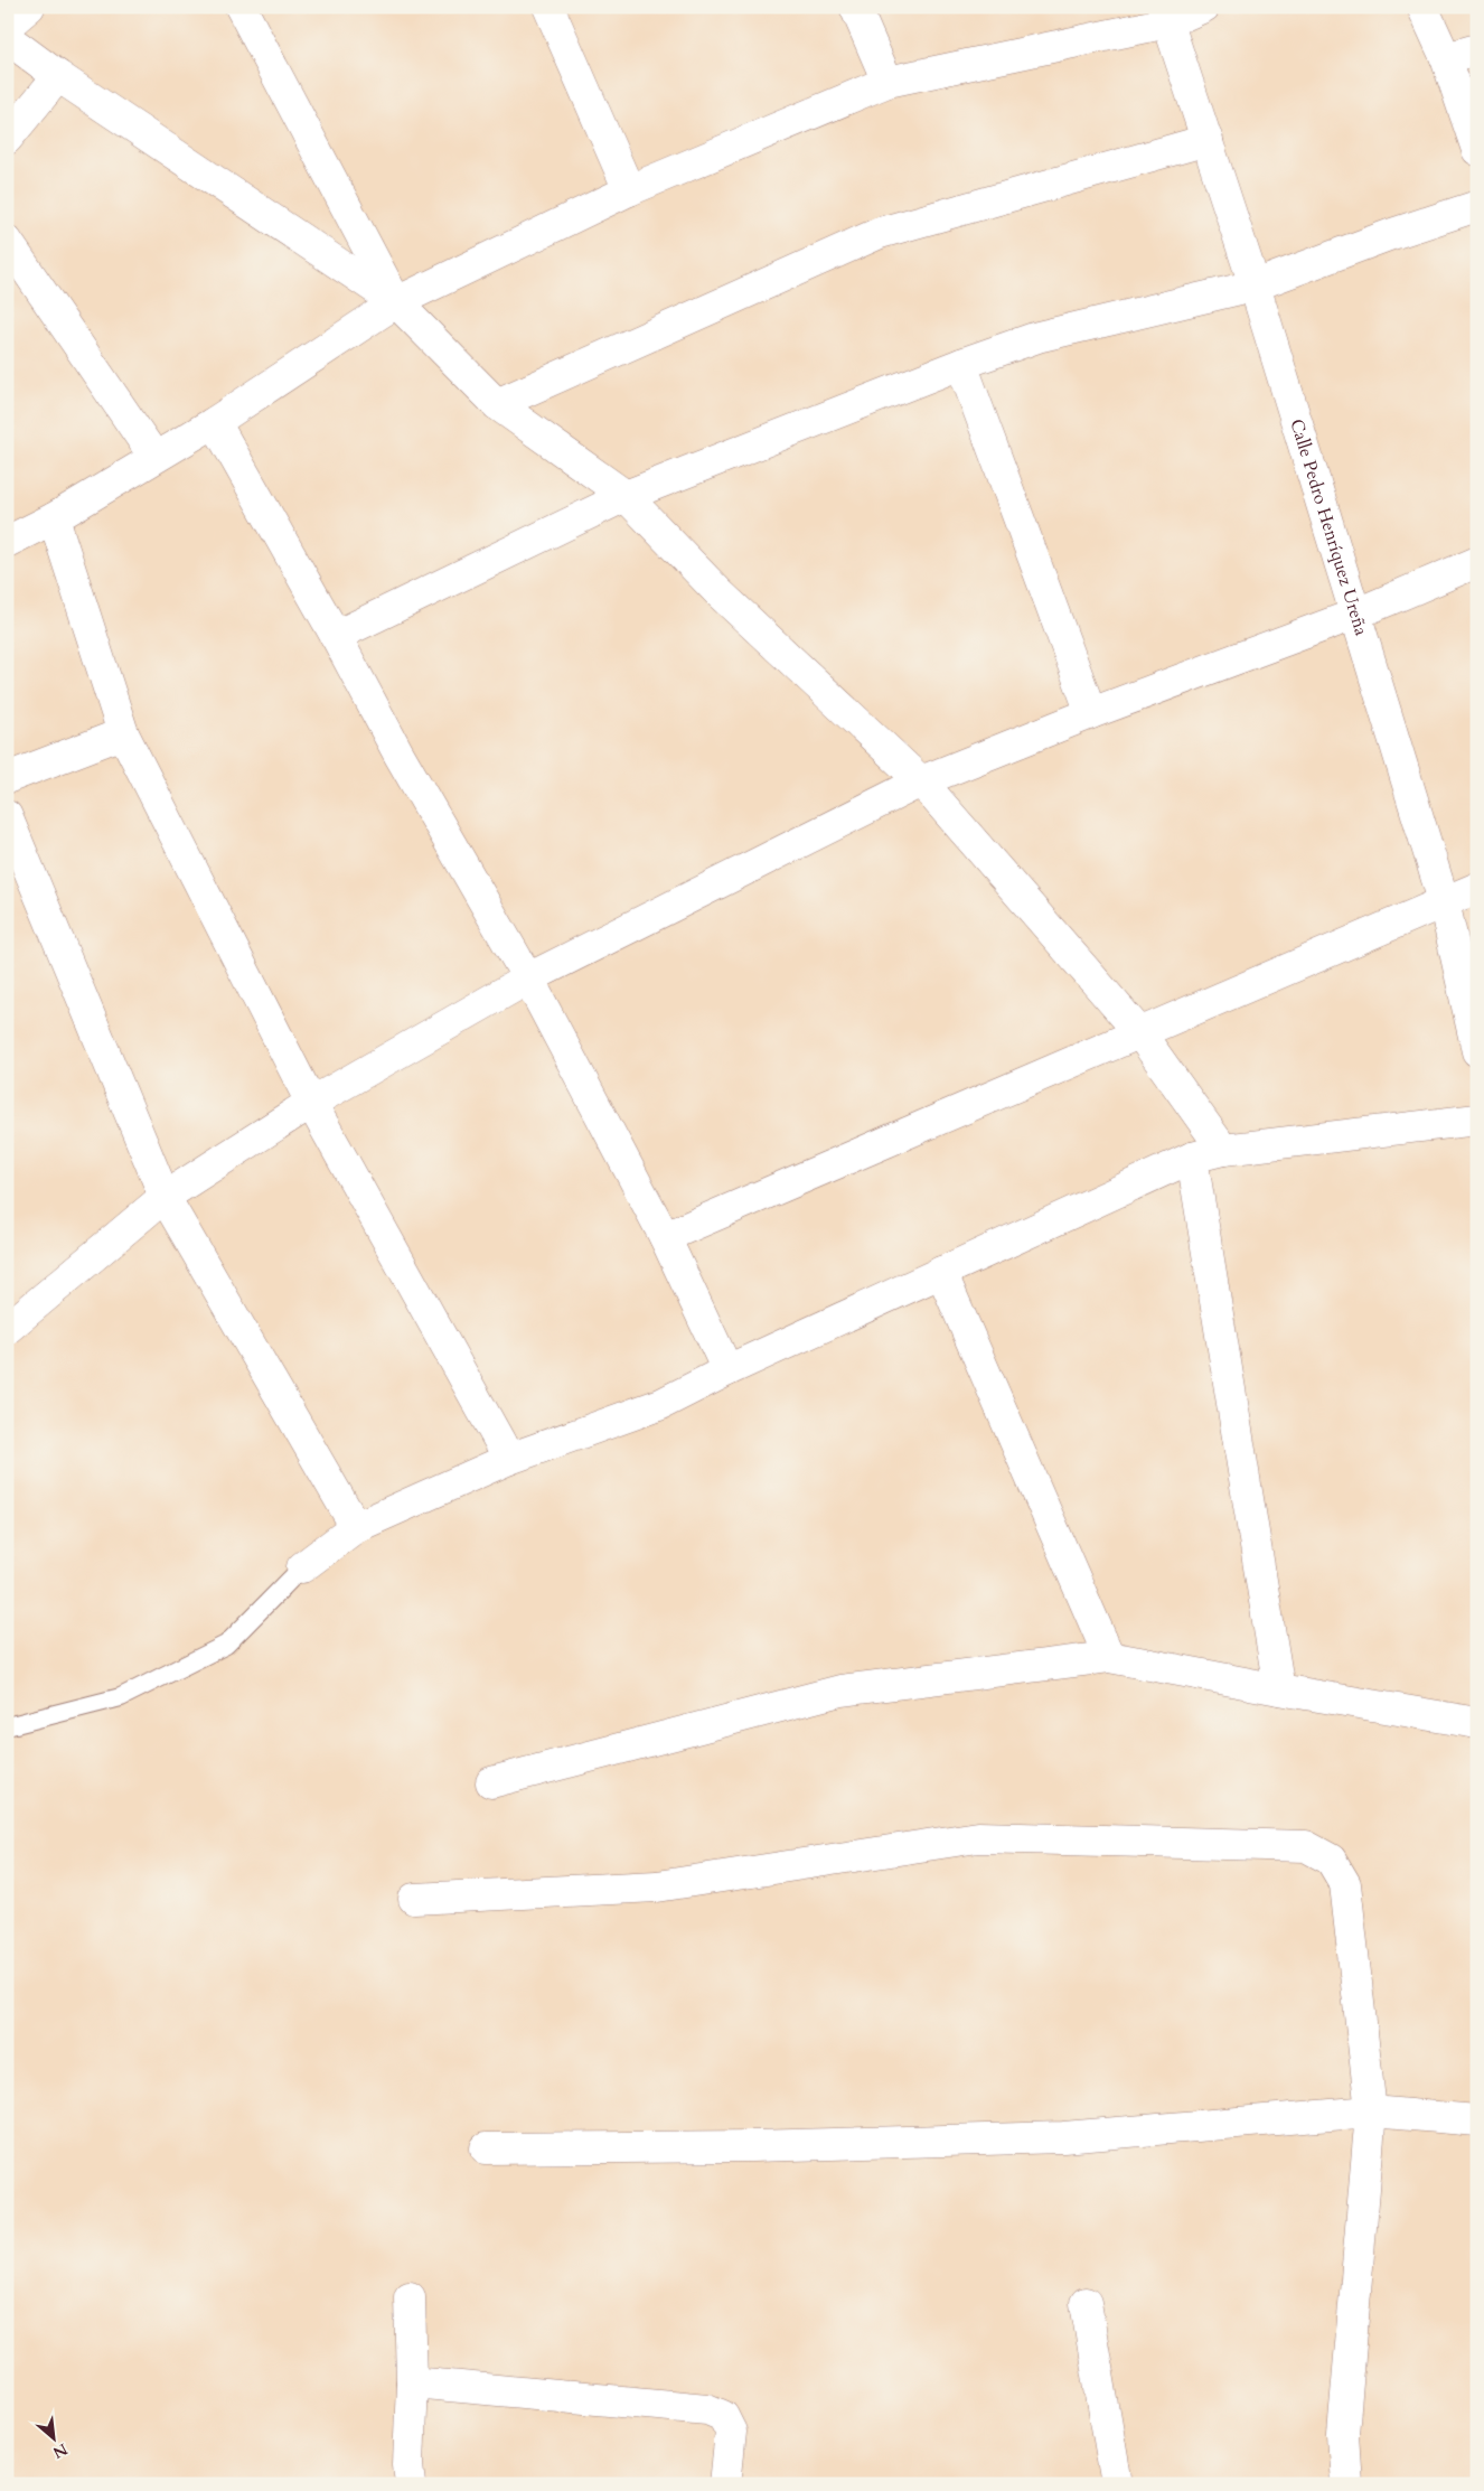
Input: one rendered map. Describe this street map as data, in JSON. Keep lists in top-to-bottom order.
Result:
{
  "streets": {
    "street": ["Calle Pedro Henríquez Ureña"]
  },
  "north": "bottom right"
}
